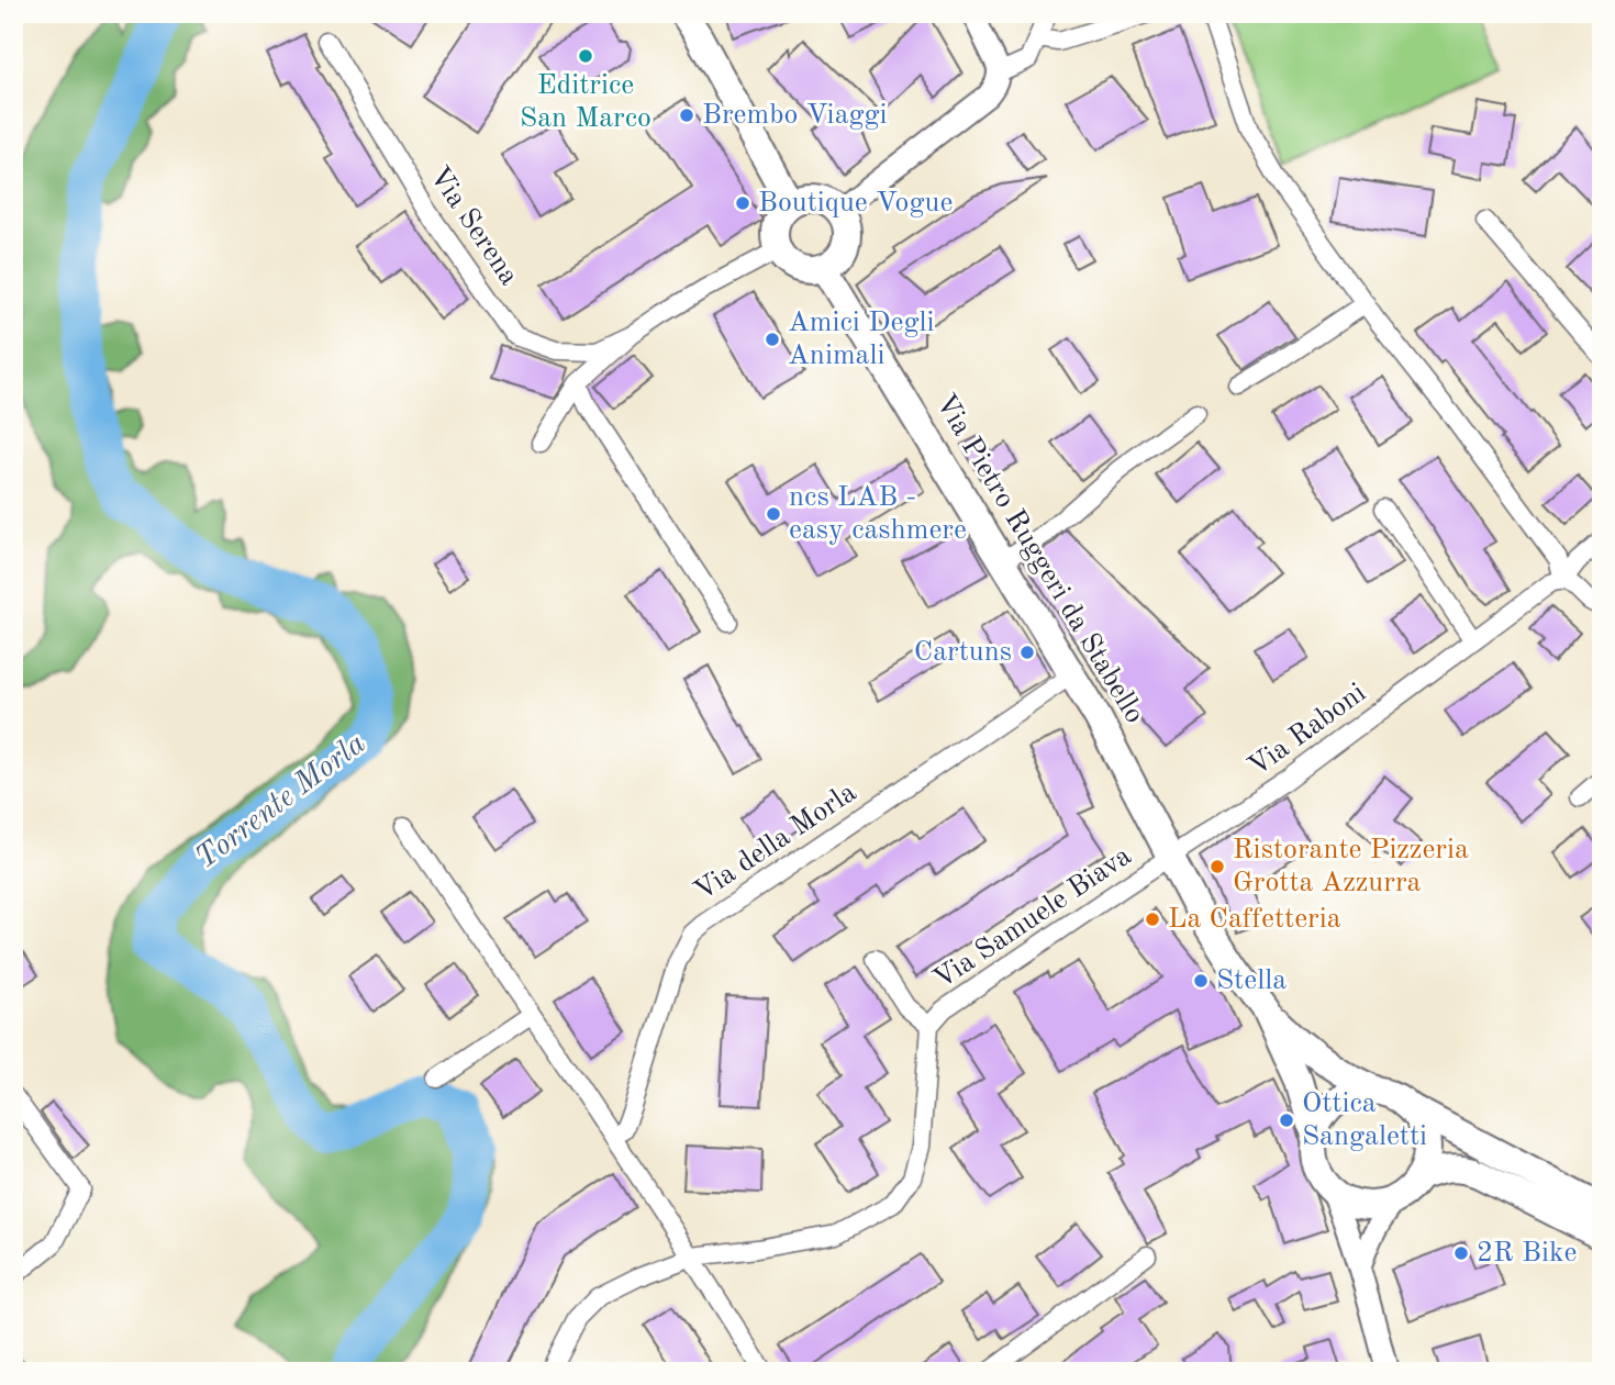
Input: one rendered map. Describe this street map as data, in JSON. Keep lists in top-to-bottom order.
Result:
{
  "streets": {
    "main road": ["Via Pietro Ruggeri da Stabello"],
    "street": [
      "Via Serena",
      "Via Raboni",
      "Via della Morla",
      "Via Samuele Biava"
    ]
  },
  "crossings": [
    ["Via Pietro Ruggeri da Stabello", "Via Raboni"],
    ["Via Pietro Ruggeri da Stabello", "Via della Morla"],
    ["Via Pietro Ruggeri da Stabello", "Via Samuele Biava"],
    ["Via Raboni", "Via Samuele Biava"]
  ],
  "water": ["Torrente Morla"],
  "places": [
    "Editrice San Marco",
    "Brembo Viaggi",
    "Boutique Vogue",
    "Amici Degli Animali",
    "ncs LAB - easy cashmere",
    "Cartuns",
    "Ristorante Pizzeria Grotta Azzurra",
    "La Caffetteria",
    "Stella",
    "Ottica Sangaletti",
    "2R Bike"
  ]
}
